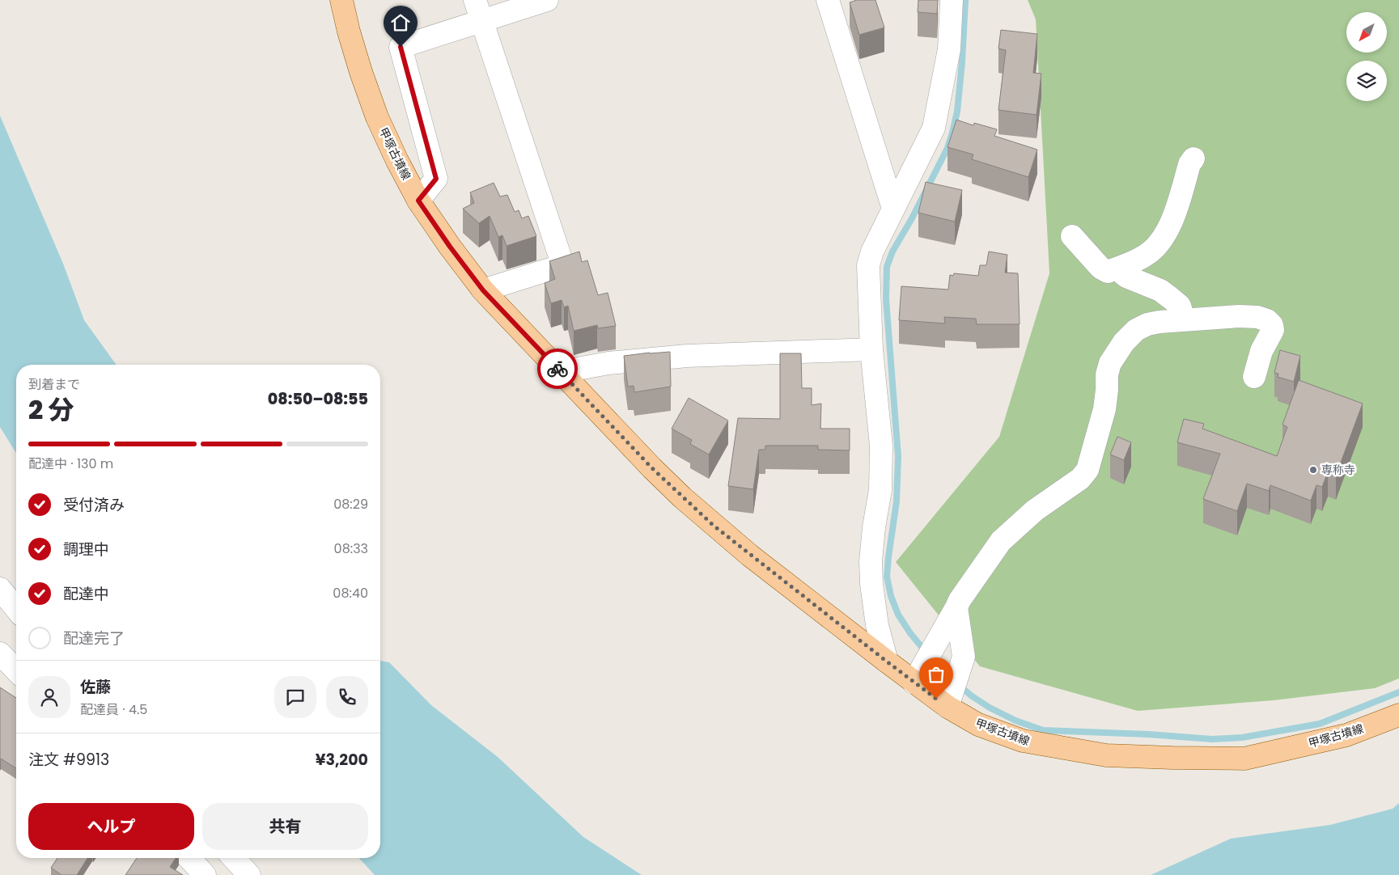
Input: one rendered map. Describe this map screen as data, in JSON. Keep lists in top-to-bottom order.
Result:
{
  "streets": {
    "main road": ["甲塚古墳線"]
  },
  "places": ["専称寺"],
  "north": "bottom left",
  "page": {
    "heading": ["2 分", "到着まで", "08:50–08:55"],
    "panel": [
      "佐藤",
      "配達員 · 4.5",
      "注文 #9913",
      "¥3,200"
    ],
    "bar": "配達中 · 130 m",
    "list": [
      ["受付済み", "08:29"],
      ["調理中", "08:33"],
      ["配達中", "08:40"],
      "配達完了"
    ],
    "buttons": ["ヘルプ", "共有"]
  }
}
